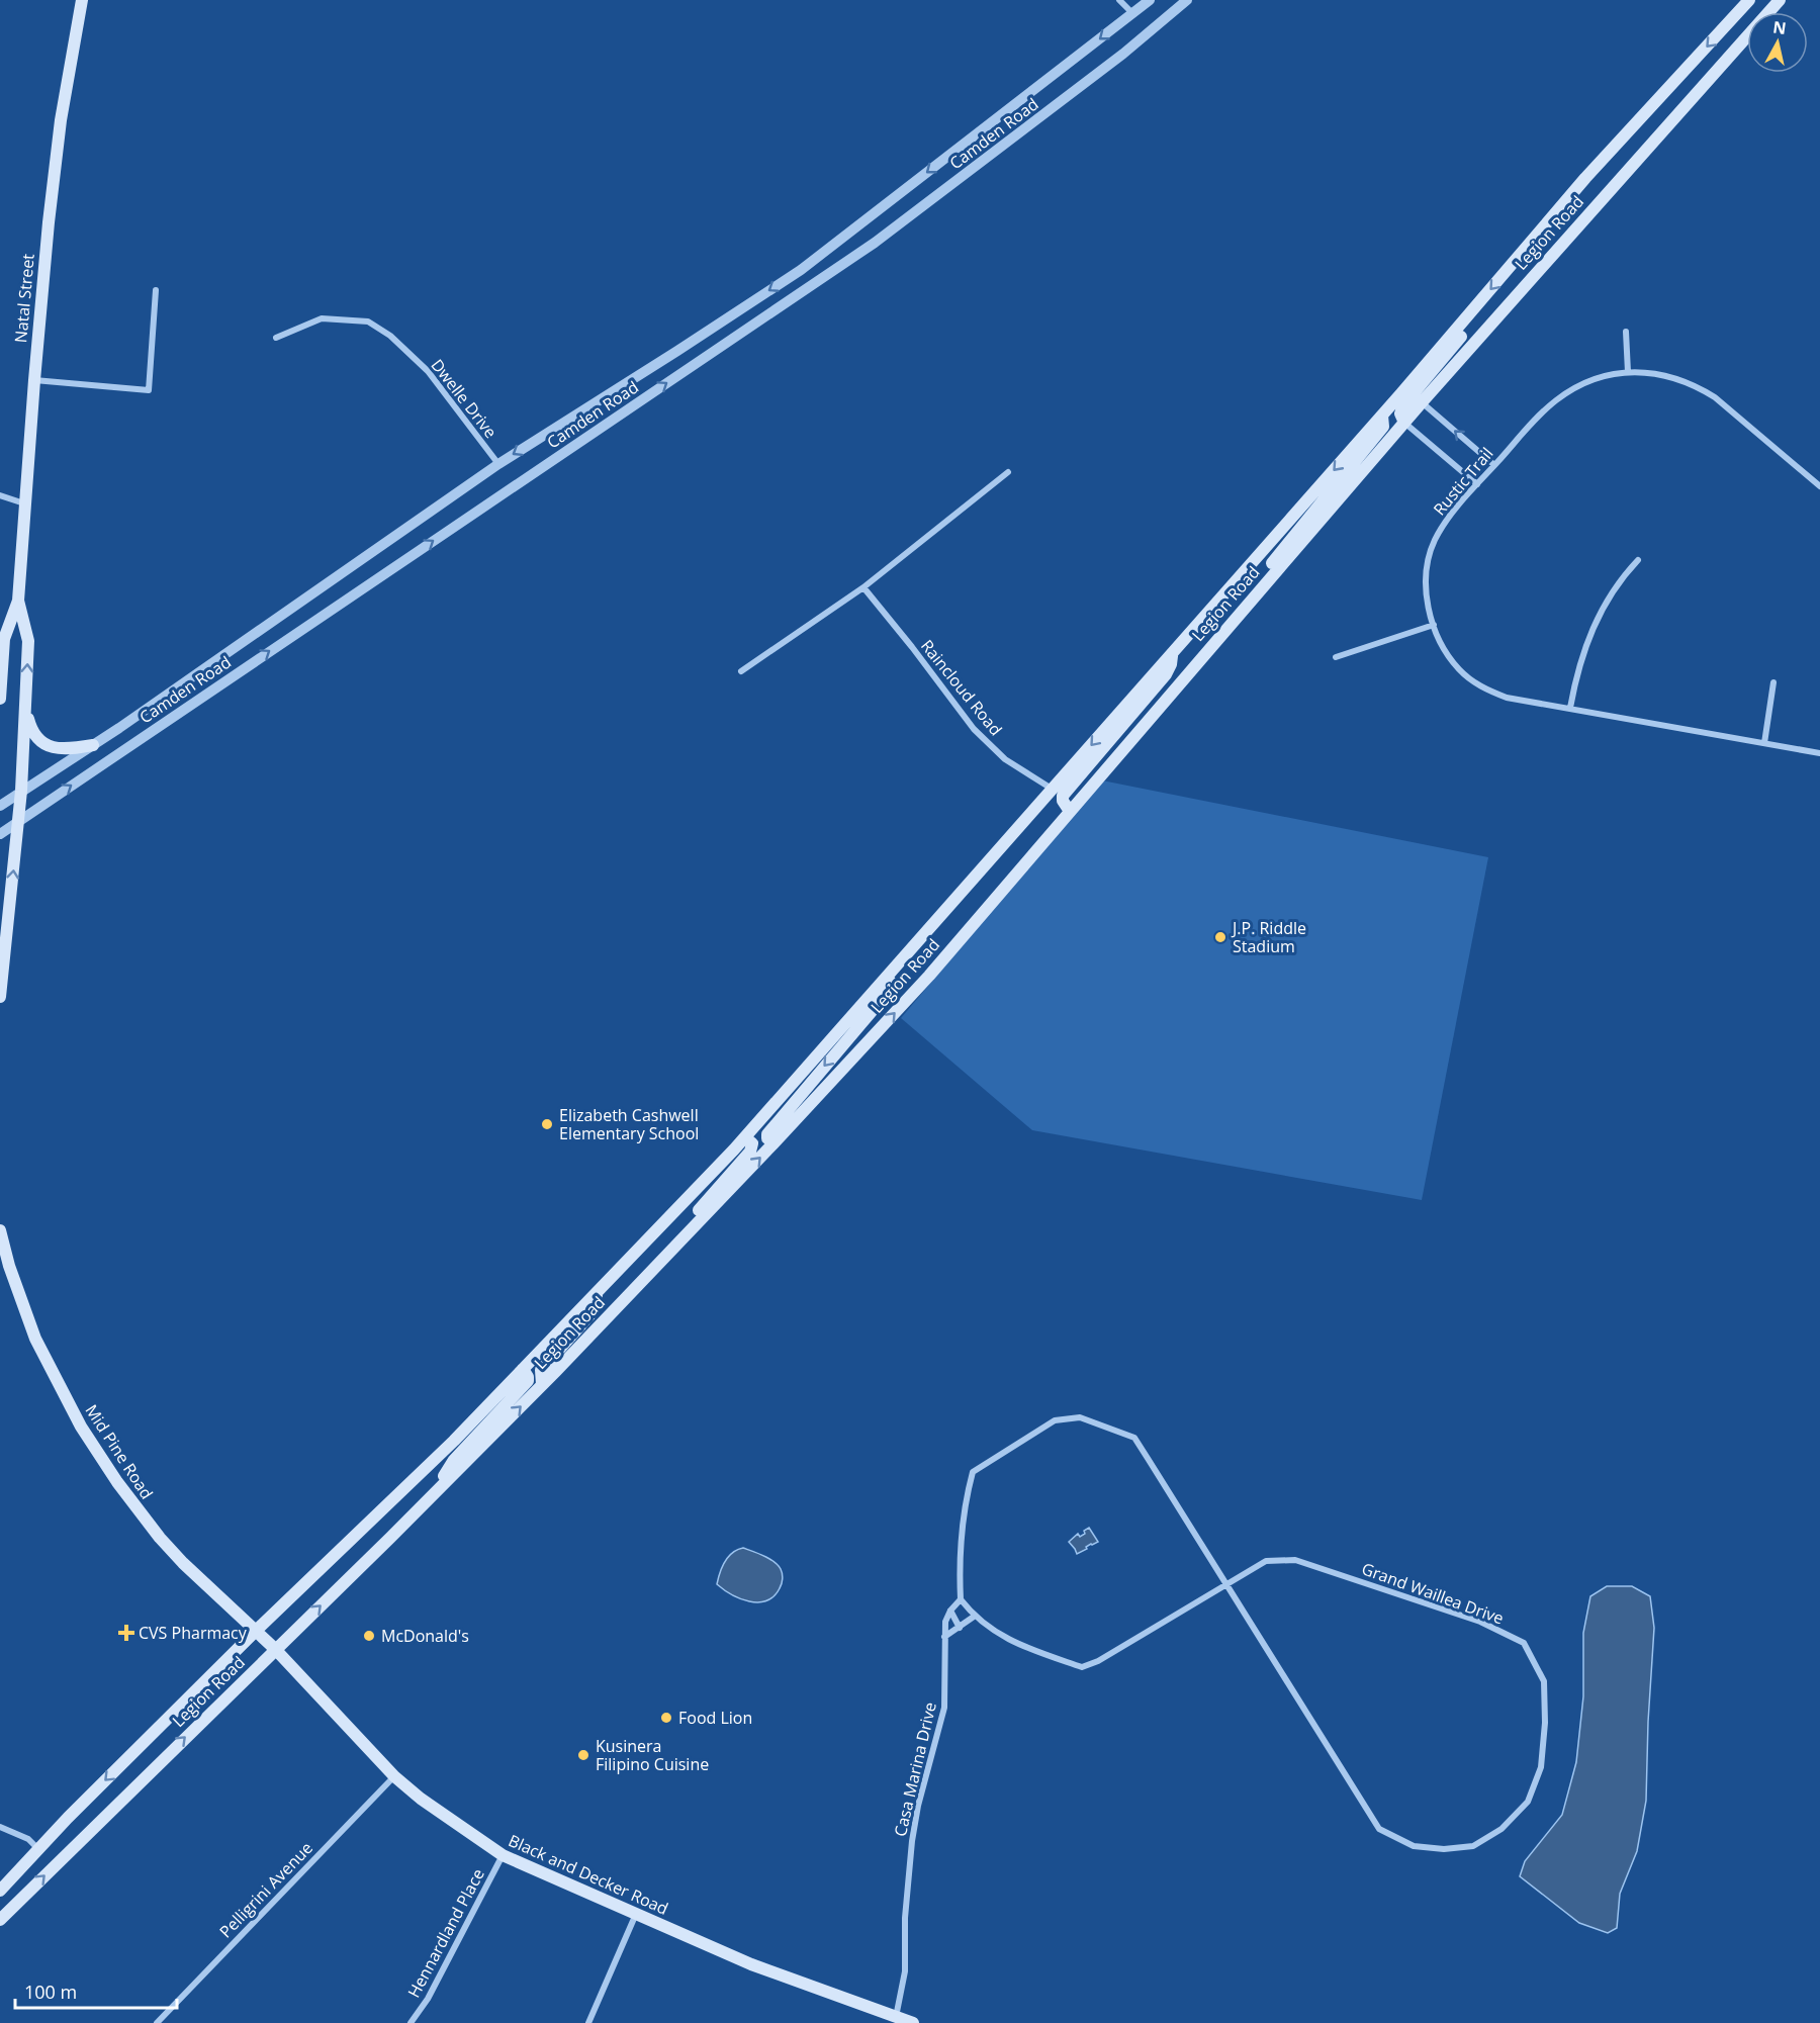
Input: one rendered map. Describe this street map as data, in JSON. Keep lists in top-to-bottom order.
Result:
{
  "streets": {
    "main road": [
      "Legion Road",
      "Natal Street",
      "Mid Pine Road",
      "Black and Decker Road"
    ],
    "street": [
      "Camden Road",
      "Dwelle Drive",
      "Rustic Trail",
      "Raincloud Road",
      "Grand Waillea Drive",
      "Casa Marina Drive",
      "Pelligrini Avenue",
      "Hennardland Place"
    ]
  },
  "crossings": [
    ["Camden Road", "Natal Street"],
    ["Camden Road", "Dwelle Drive"],
    ["Legion Road", "Raincloud Road"],
    ["Legion Road", "Mid Pine Road"],
    ["Legion Road", "Black and Decker Road"],
    ["Mid Pine Road", "Black and Decker Road"],
    ["Grand Waillea Drive", "Casa Marina Drive"],
    ["Casa Marina Drive", "Black and Decker Road"],
    ["Black and Decker Road", "Pelligrini Avenue"],
    ["Black and Decker Road", "Hennardland Place"]
  ],
  "places": {
    "other": [
      "J.P. Riddle Stadium",
      "Elizabeth Cashwell Elementary School",
      "McDonald's",
      "Food Lion",
      "Kusinera Filipino Cuisine"
    ],
    "health": ["CVS Pharmacy"]
  },
  "scale_bar": "100 m",
  "north": "top"
}
